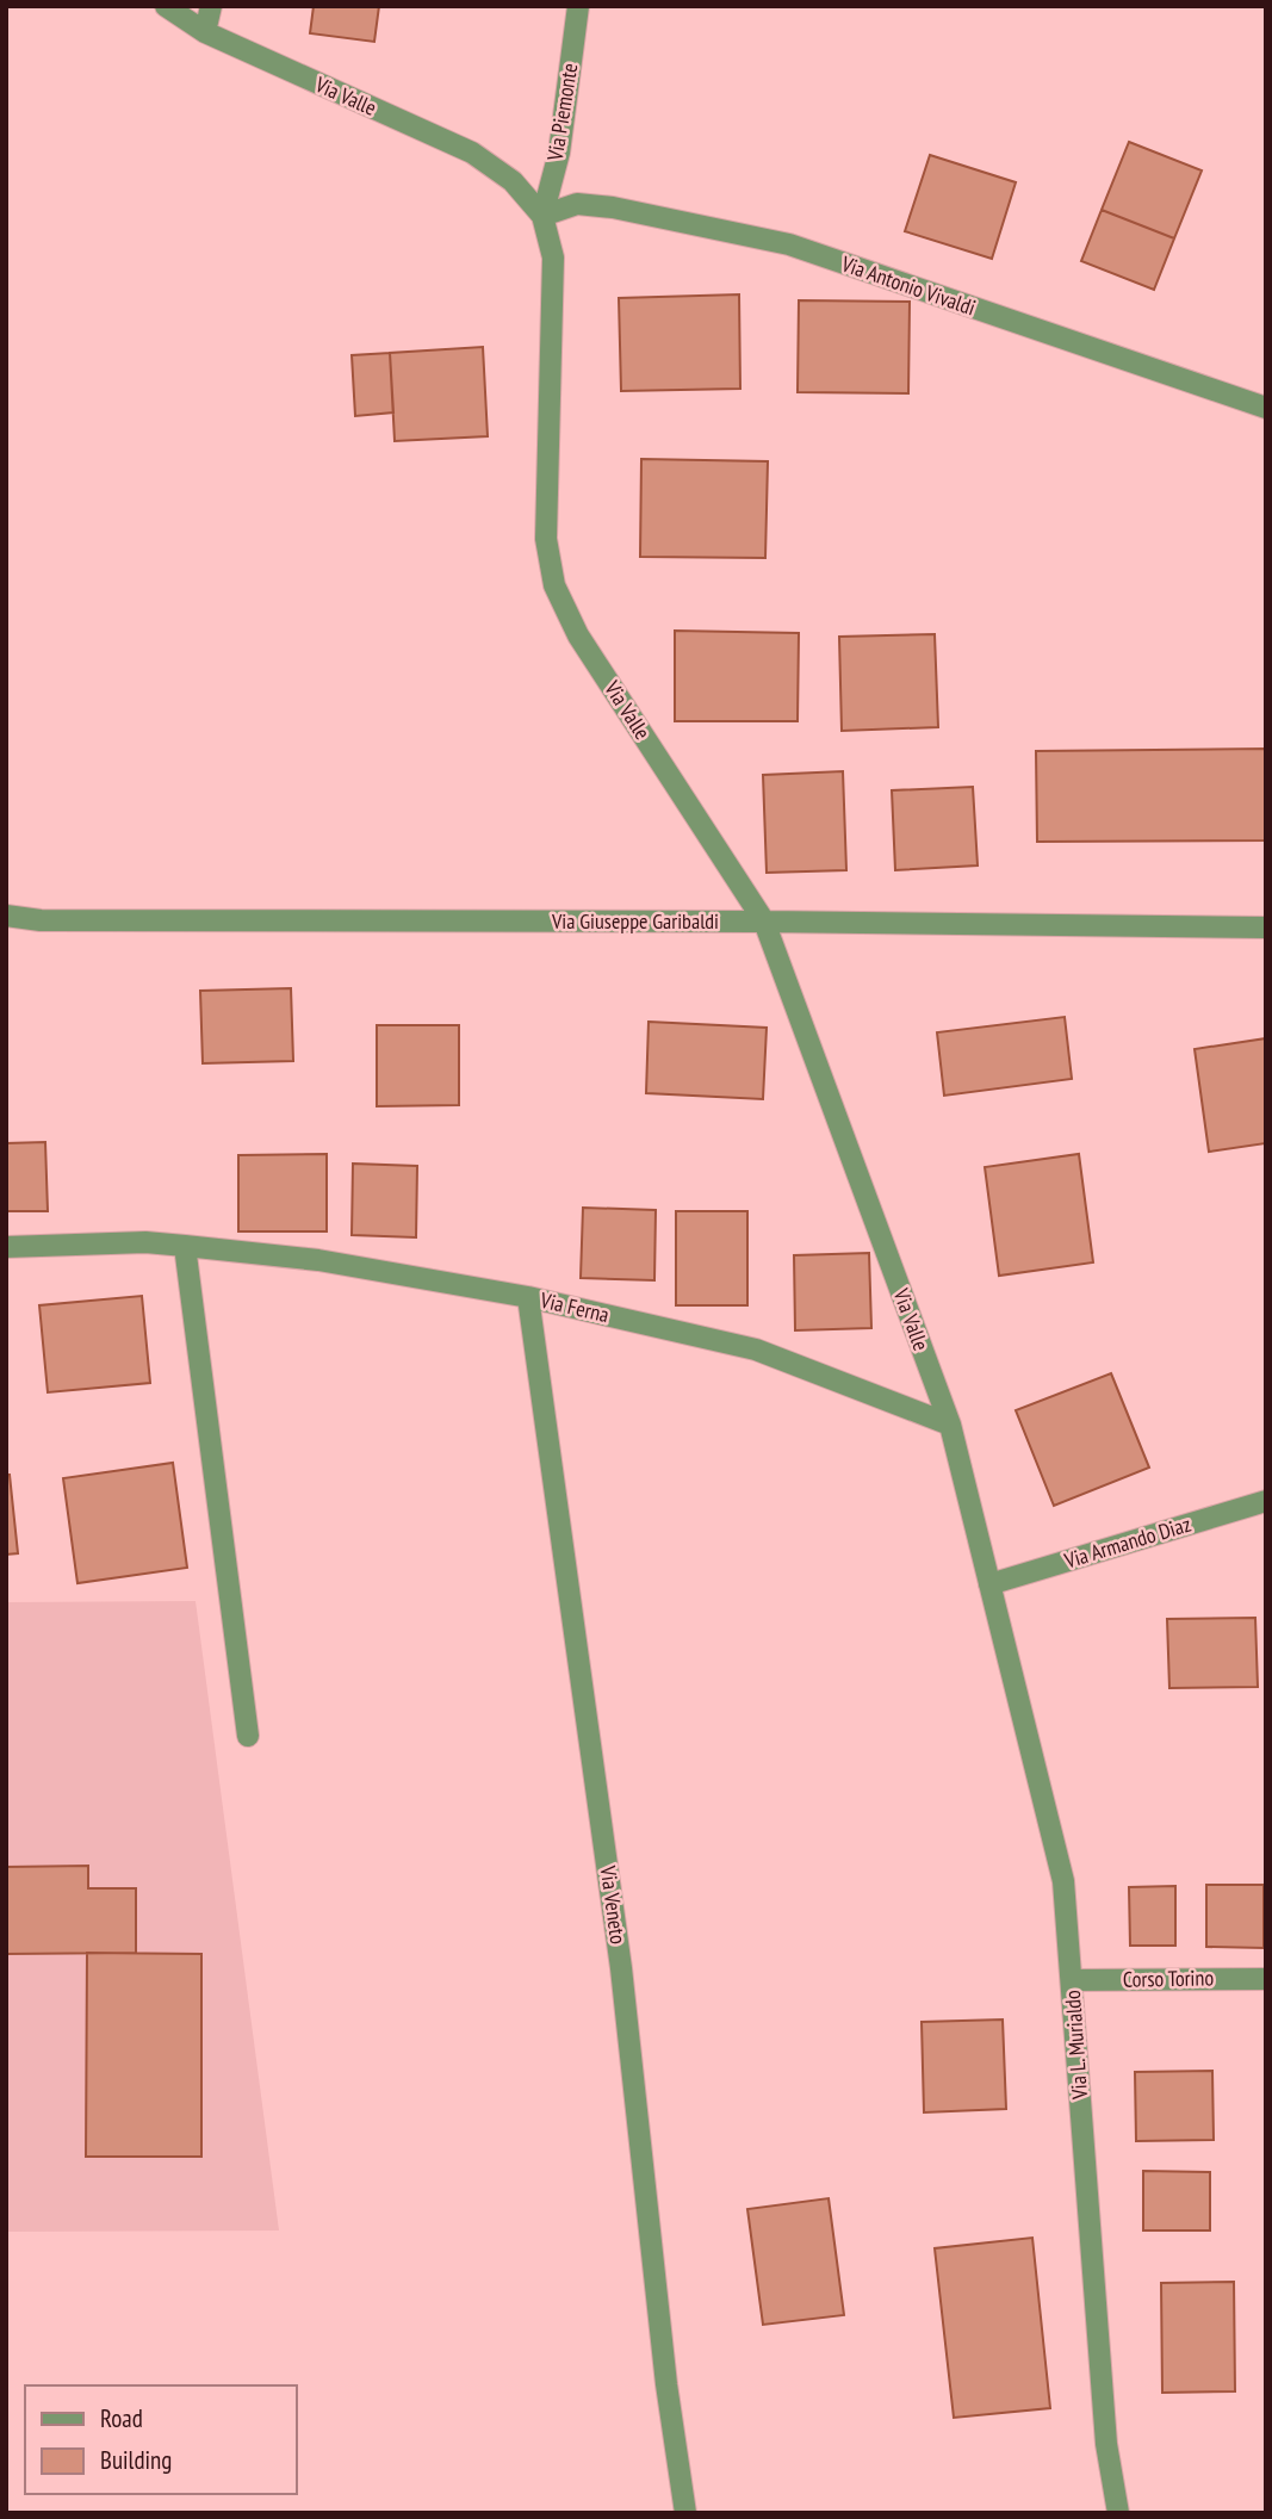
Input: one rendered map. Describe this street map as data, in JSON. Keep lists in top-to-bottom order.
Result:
{
  "streets": {
    "street": [
      "Via Valle",
      "Via Piemonte",
      "Via Antonio Vivaldi",
      "Via Giuseppe Garibaldi",
      "Via Ferna",
      "Via Armando Diaz",
      "Via Veneto",
      "Corso Torino",
      "Via L. Murialdo"
    ]
  },
  "crossings": [
    ["Via Valle", "Via Piemonte"],
    ["Via Valle", "Via Antonio Vivaldi"],
    ["Via Valle", "Via Giuseppe Garibaldi"],
    ["Via Valle", "Via Ferna"],
    ["Via Valle", "Via Armando Diaz"],
    ["Via Valle", "Via L. Murialdo"],
    ["Via Piemonte", "Via Antonio Vivaldi"],
    ["Via Ferna", "Via Veneto"],
    ["Via Armando Diaz", "Via L. Murialdo"],
    ["Corso Torino", "Via L. Murialdo"]
  ],
  "legend": ["Road", "Building"]
}
